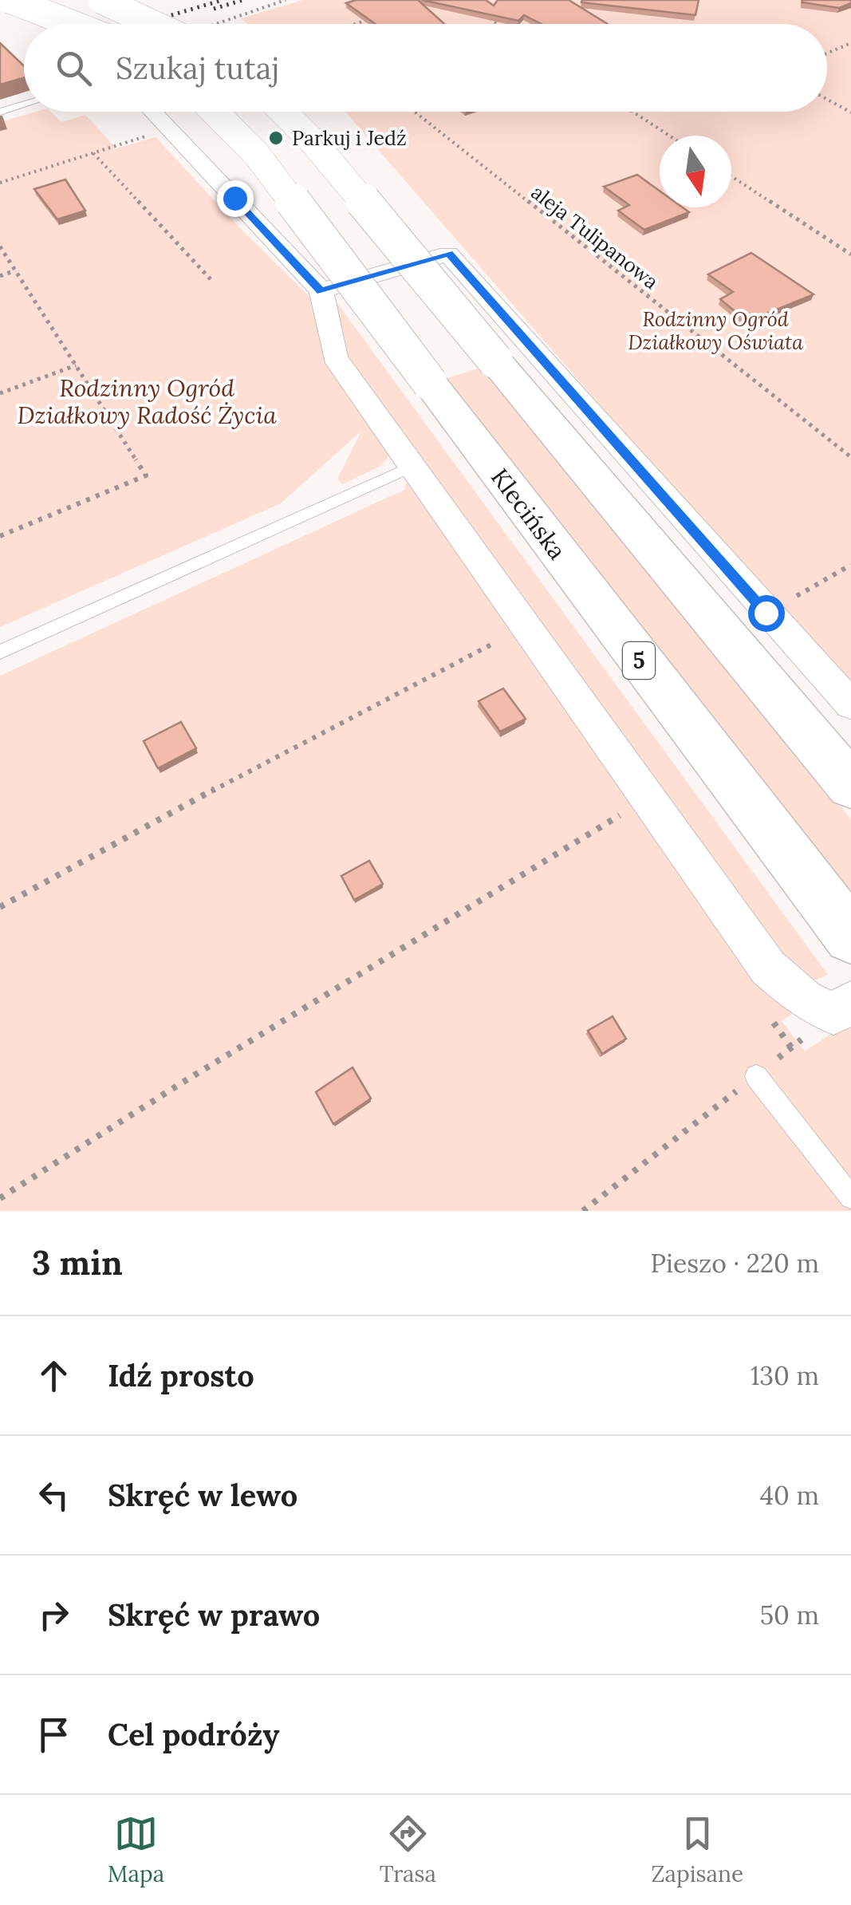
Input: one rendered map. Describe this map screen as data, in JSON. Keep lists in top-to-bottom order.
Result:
{
  "streets": {
    "main road": ["Klecińska", "5"],
    "path": ["aleja Tulipanowa"]
  },
  "parks": ["Rodzinny Ogród Działkowy Oświata", "Rodzinny Ogród Działkowy Radość Życia"],
  "places": ["Parkuj i Jedź"],
  "north": "bottom",
  "page": {
    "search": "Szukaj tutaj",
    "heading": ["3 min", "Pieszo · 220 m"],
    "list": [
      ["Idź prosto", "130 m"],
      ["Skręć w lewo", "40 m"],
      ["Skręć w prawo", "50 m"],
      "Cel podróży"
    ],
    "nav": ["Mapa", "Trasa", "Zapisane"]
  }
}
